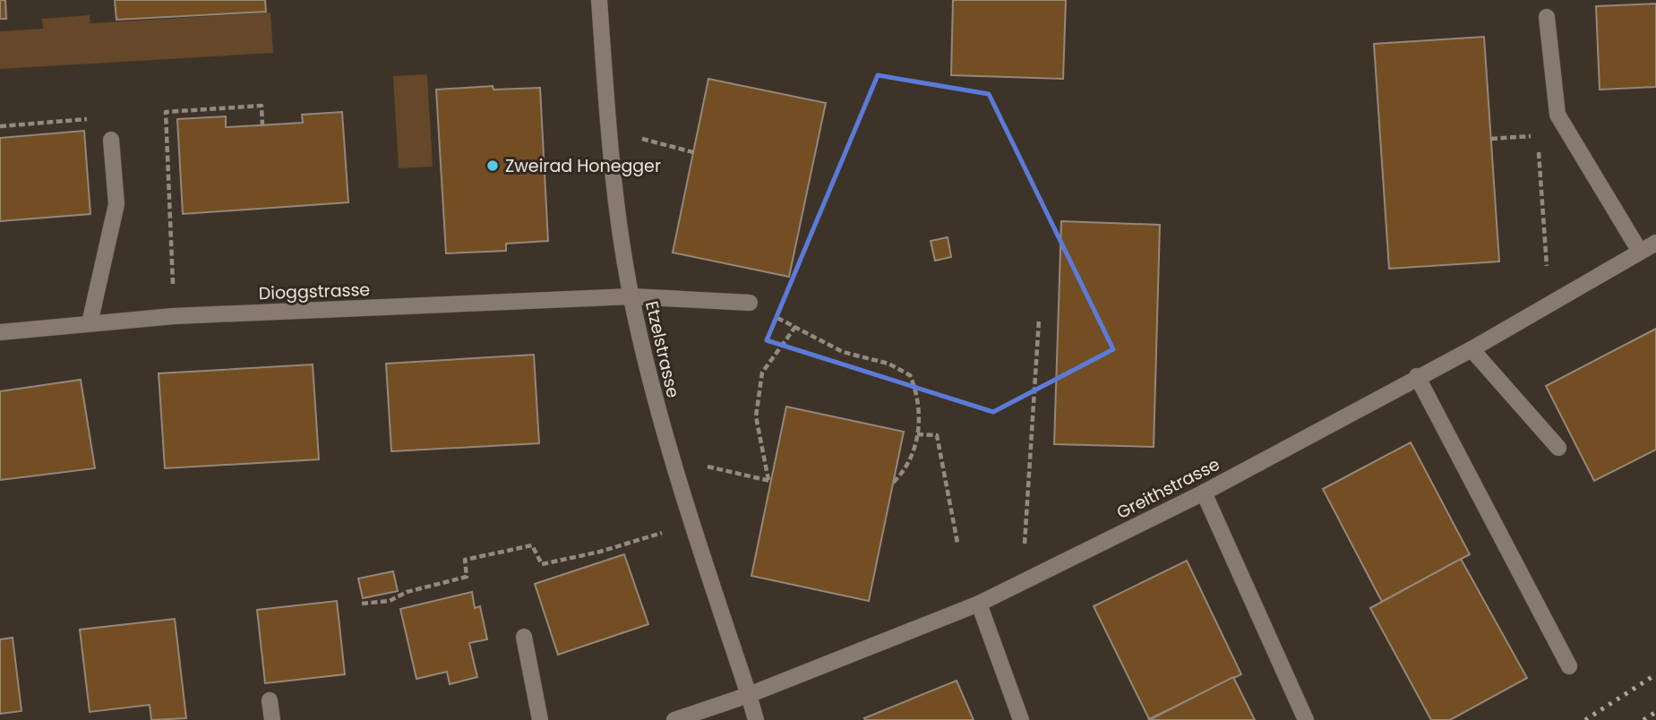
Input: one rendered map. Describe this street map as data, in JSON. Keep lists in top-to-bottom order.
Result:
{
  "streets": {
    "street": ["Dioggstrasse", "Etzelstrasse", "Greithstrasse"]
  },
  "crossings": [
    ["Dioggstrasse", "Etzelstrasse"],
    ["Etzelstrasse", "Greithstrasse"]
  ],
  "places": ["Zweirad Honegger"]
}
